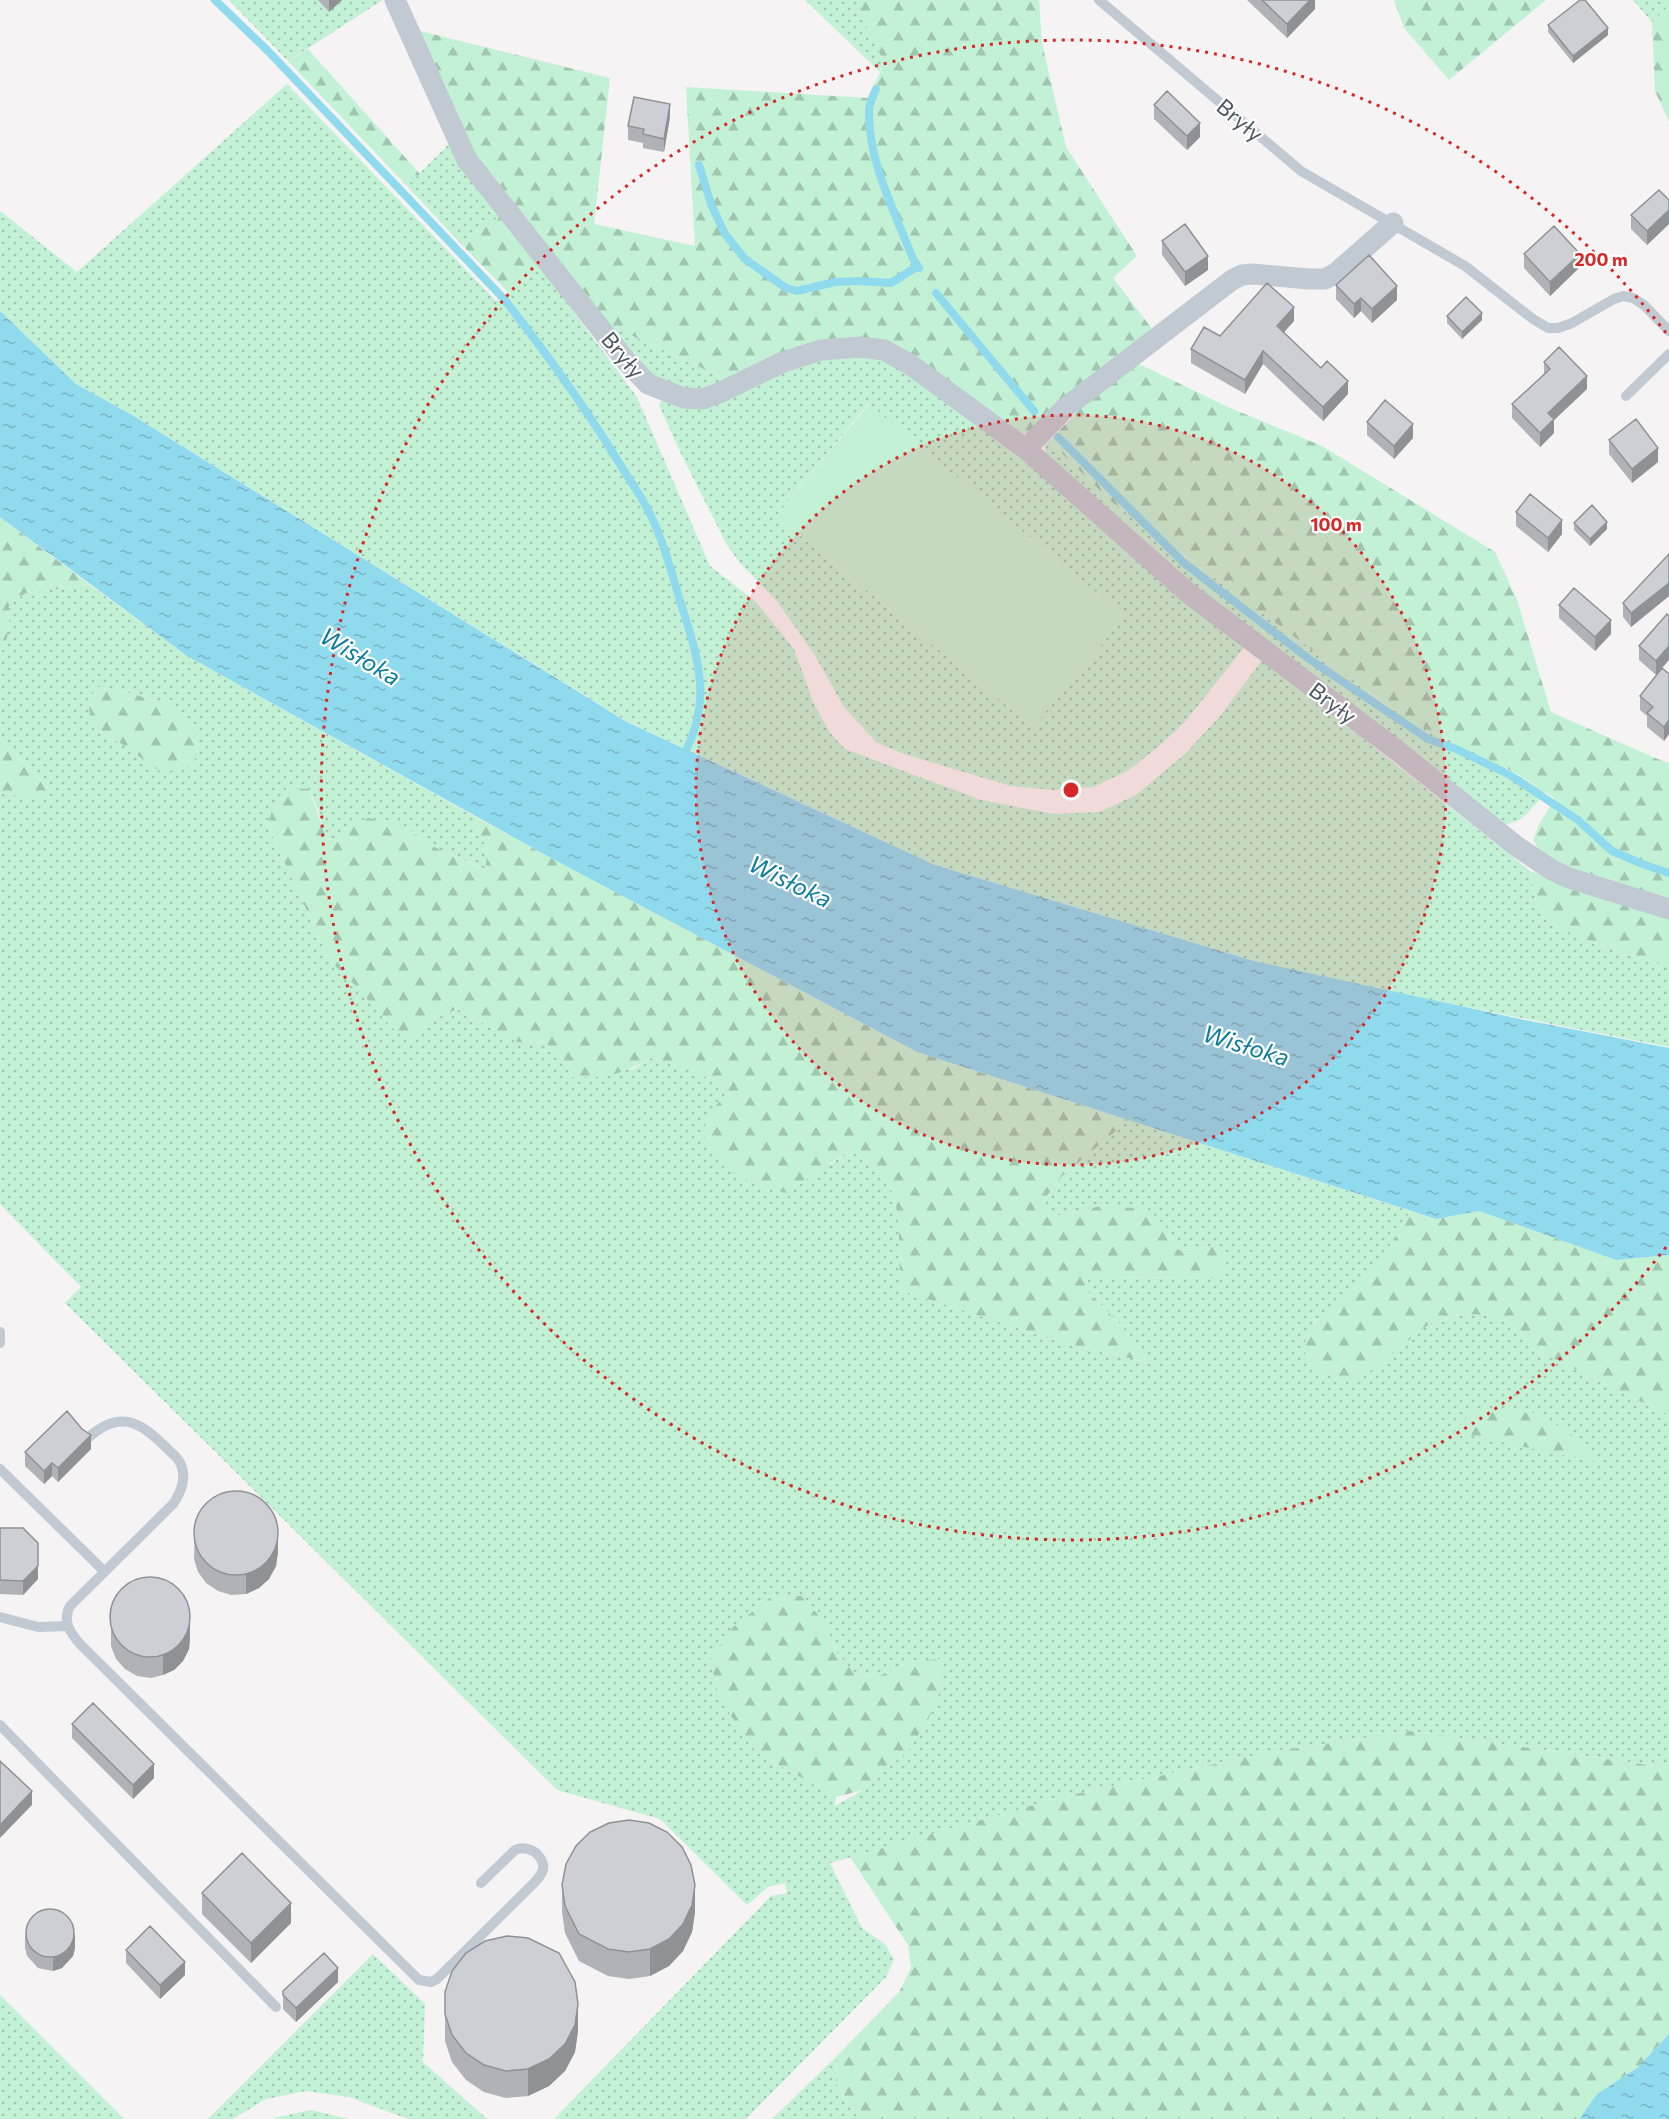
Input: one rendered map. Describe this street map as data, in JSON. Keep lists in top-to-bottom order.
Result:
{
  "streets": {
    "street": ["Bryły"]
  },
  "water": ["Wisłoka"],
  "rings": ["200 m", "100 m"]
}
